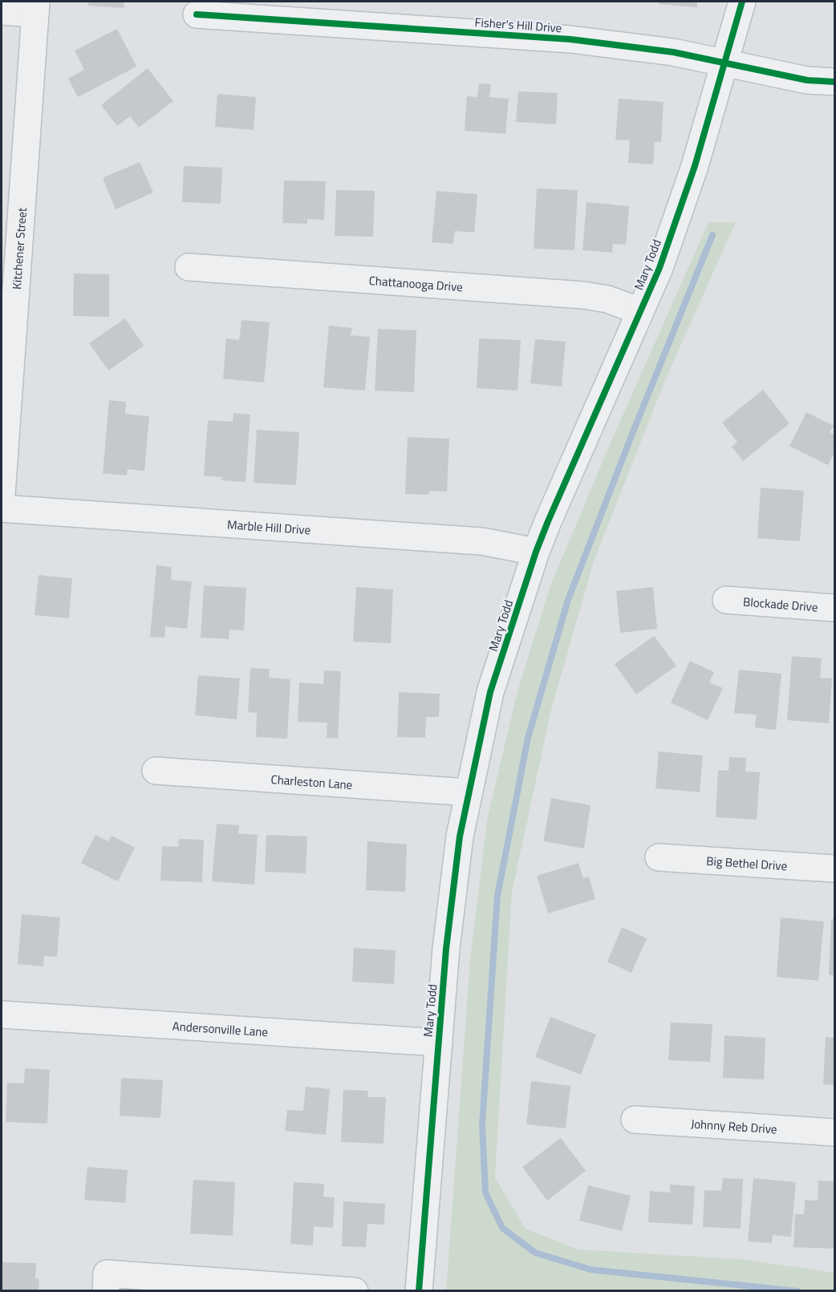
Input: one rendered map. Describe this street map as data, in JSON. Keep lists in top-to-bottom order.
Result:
{
  "streets": {
    "street": [
      "Fisher's Hill Drive",
      "Kitchener Street",
      "Mary Todd",
      "Chattanooga Drive",
      "Marble Hill Drive",
      "Blockade Drive",
      "Charleston Lane",
      "Big Bethel Drive",
      "Andersonville Lane",
      "Johnny Reb Drive"
    ]
  },
  "crossings": [
    ["Fisher's Hill Drive", "Mary Todd"],
    ["Mary Todd", "Chattanooga Drive"],
    ["Mary Todd", "Marble Hill Drive"],
    ["Mary Todd", "Charleston Lane"],
    ["Mary Todd", "Andersonville Lane"]
  ]
}
